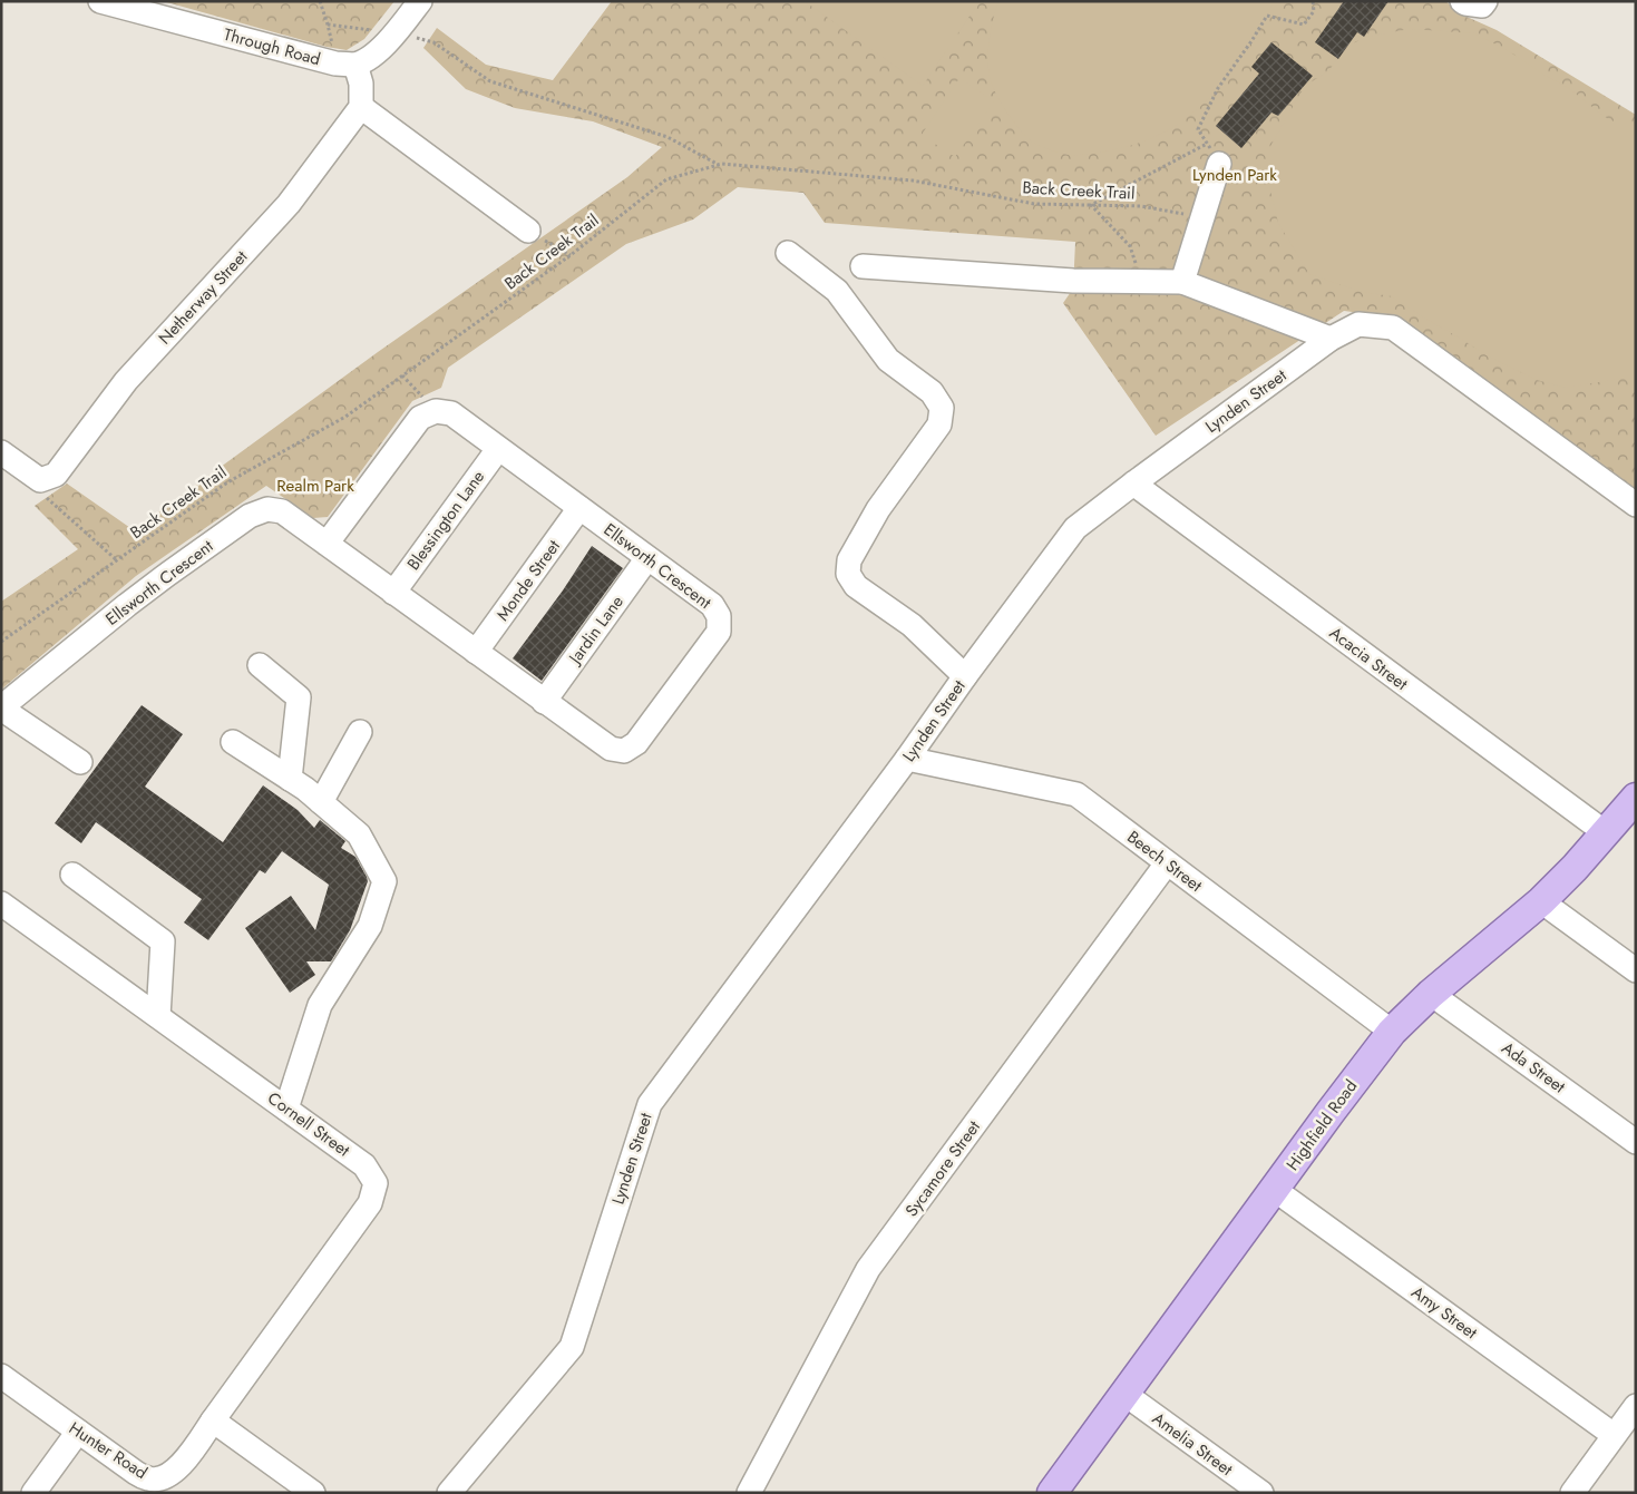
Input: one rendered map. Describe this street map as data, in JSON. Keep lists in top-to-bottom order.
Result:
{
  "streets": {
    "main road": ["Highfield Road"],
    "street": [
      "Through Road",
      "Netherway Street",
      "Lynden Street",
      "Blessington Lane",
      "Ellsworth Crescent",
      "Monde Street",
      "Jardin Lane",
      "Acacia Street",
      "Beech Street",
      "Ada Street",
      "Cornell Street",
      "Sycamore Street",
      "Amy Street",
      "Amelia Street",
      "Hunter Road"
    ],
    "path": ["Back Creek Trail"]
  },
  "crossings": [
    ["Lynden Street", "Acacia Street"],
    ["Lynden Street", "Beech Street"],
    ["Blessington Lane", "Ellsworth Crescent"],
    ["Ellsworth Crescent", "Monde Street"],
    ["Ellsworth Crescent", "Jardin Lane"],
    ["Acacia Street", "Highfield Road"],
    ["Beech Street", "Highfield Road"],
    ["Beech Street", "Sycamore Street"],
    ["Ada Street", "Highfield Road"],
    ["Cornell Street", "Hunter Road"],
    ["Highfield Road", "Amy Street"],
    ["Highfield Road", "Amelia Street"]
  ],
  "parks": ["Lynden Park", "Realm Park"]
}
